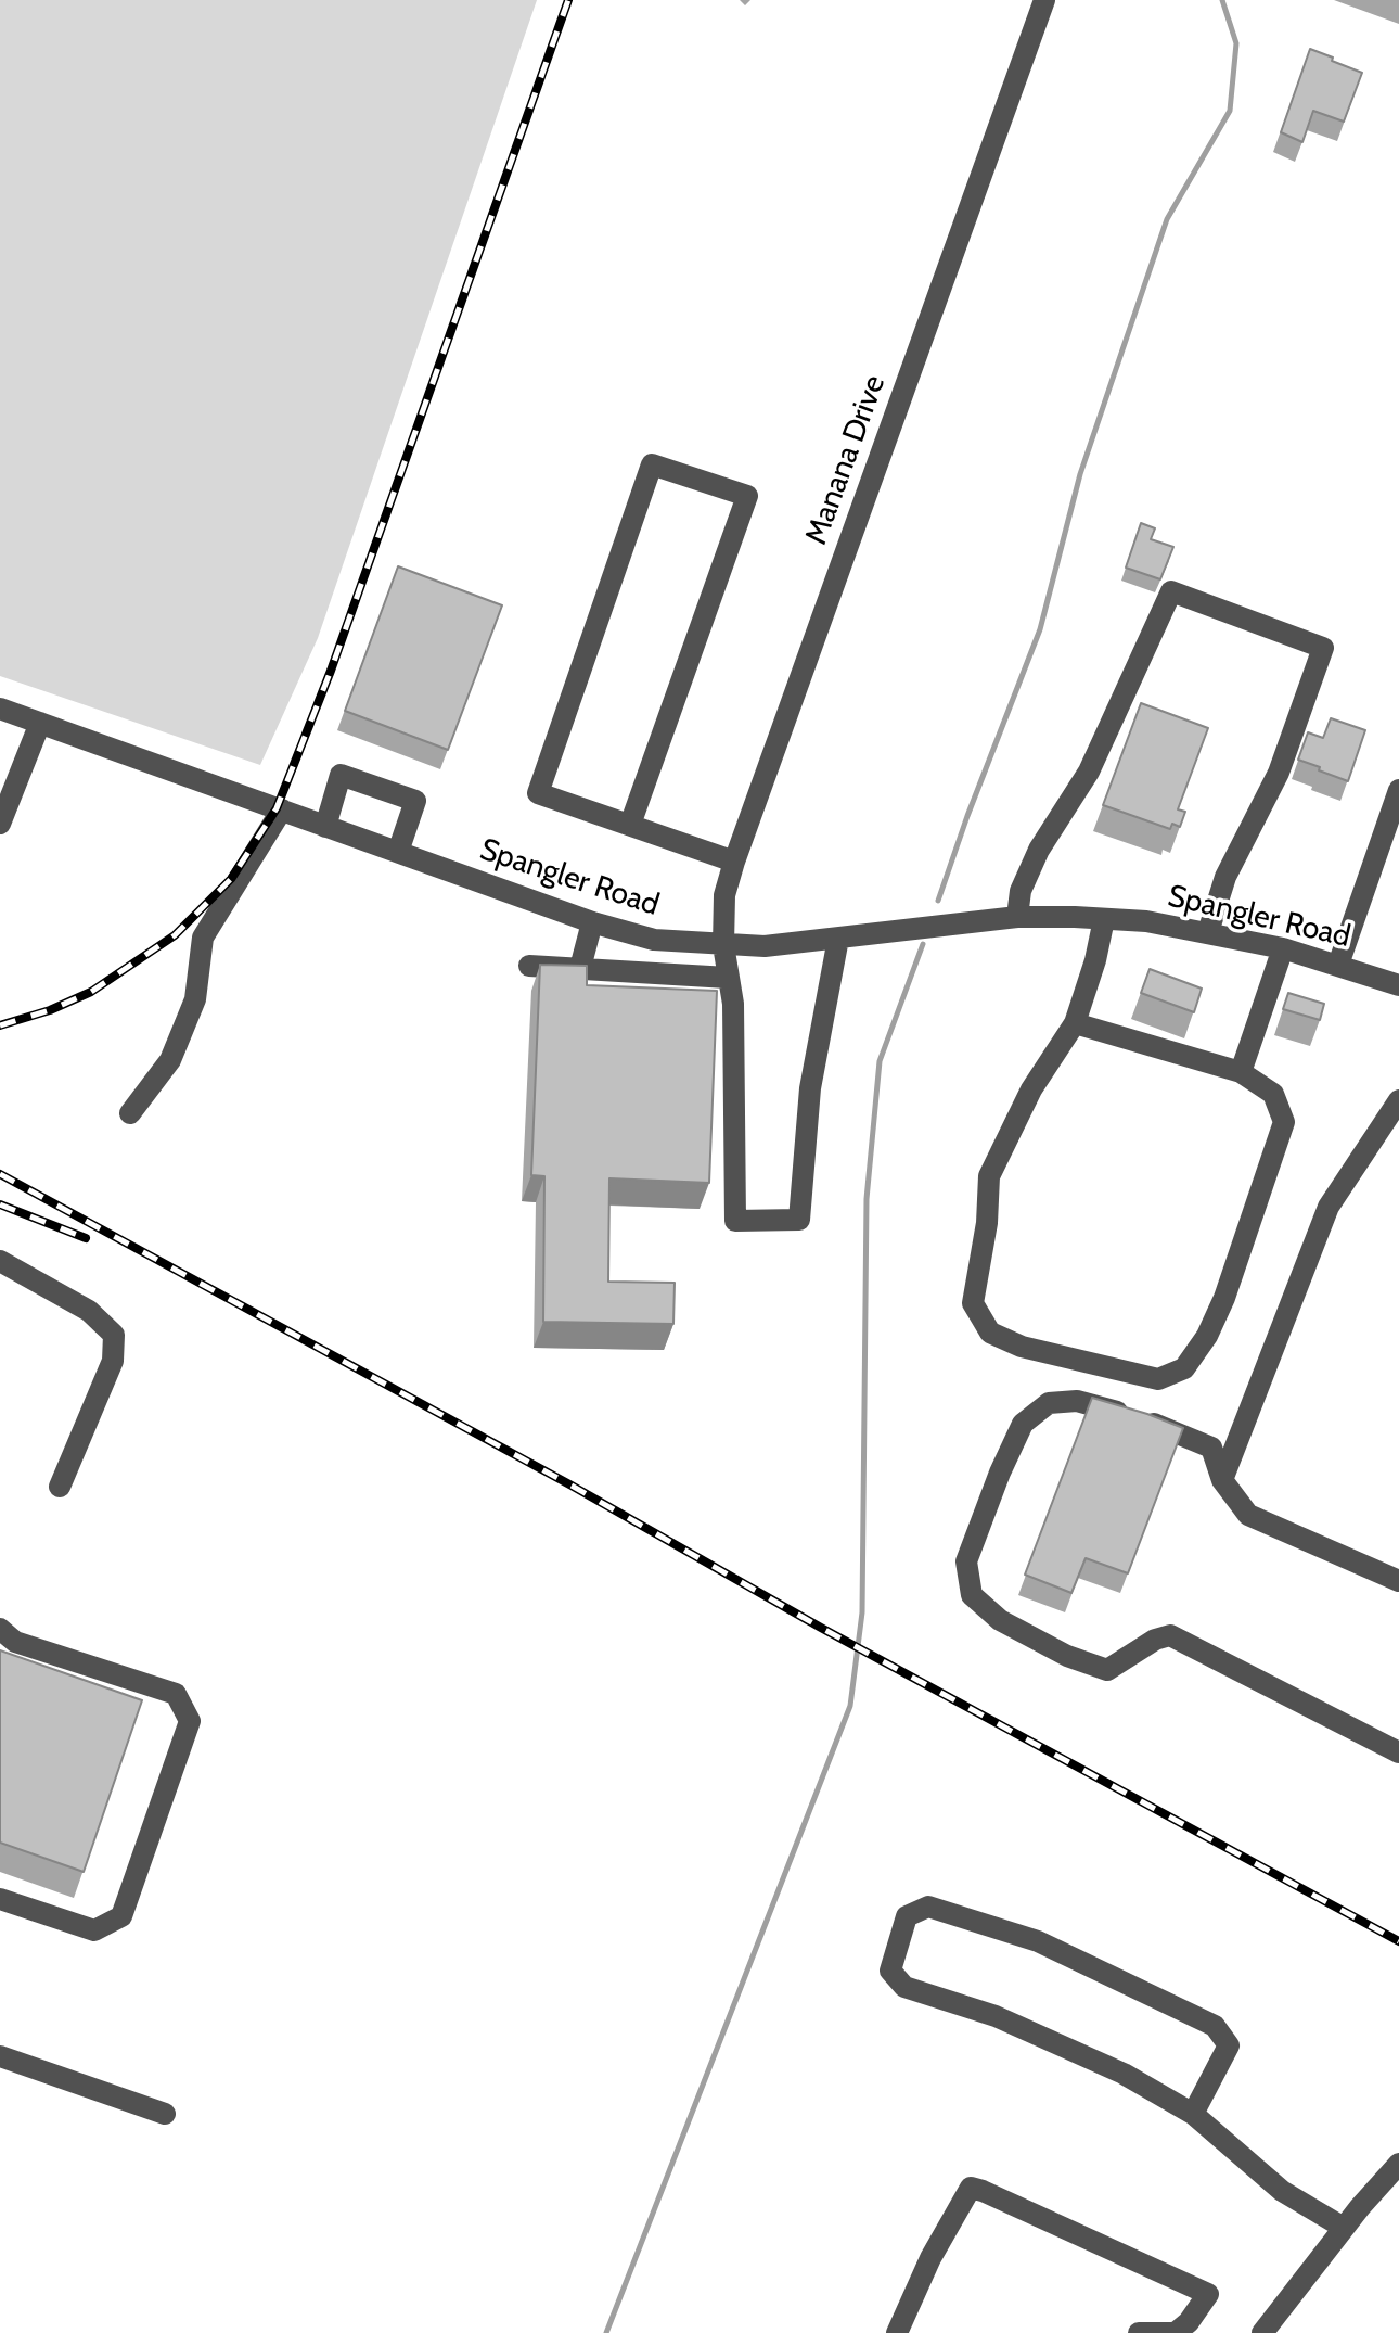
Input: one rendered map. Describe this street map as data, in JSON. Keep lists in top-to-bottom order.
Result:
{
  "streets": {
    "street": ["Manana Drive", "Spangler Road"]
  },
  "crossings": [
    ["Manana Drive", "Spangler Road"]
  ]
}
